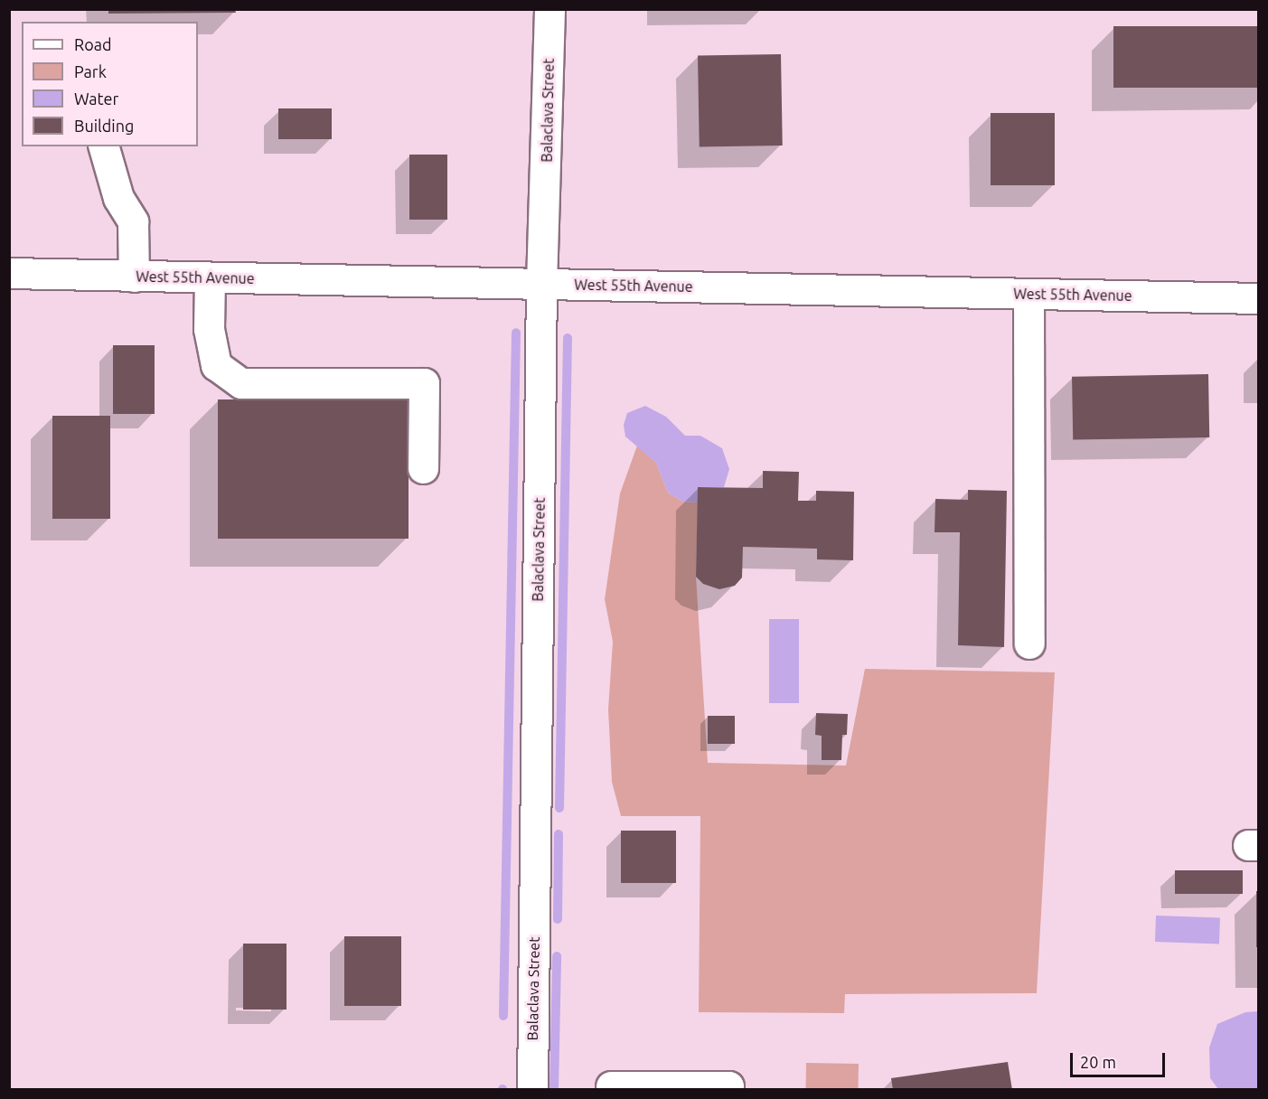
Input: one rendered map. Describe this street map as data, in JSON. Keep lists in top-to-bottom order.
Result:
{
  "streets": {
    "street": ["Balaclava Street", "West 55th Avenue"]
  },
  "crossings": [
    ["Balaclava Street", "West 55th Avenue"]
  ],
  "legend": [
    "Road",
    "Park",
    "Water",
    "Building"
  ],
  "scale_bar": "20 m"
}
